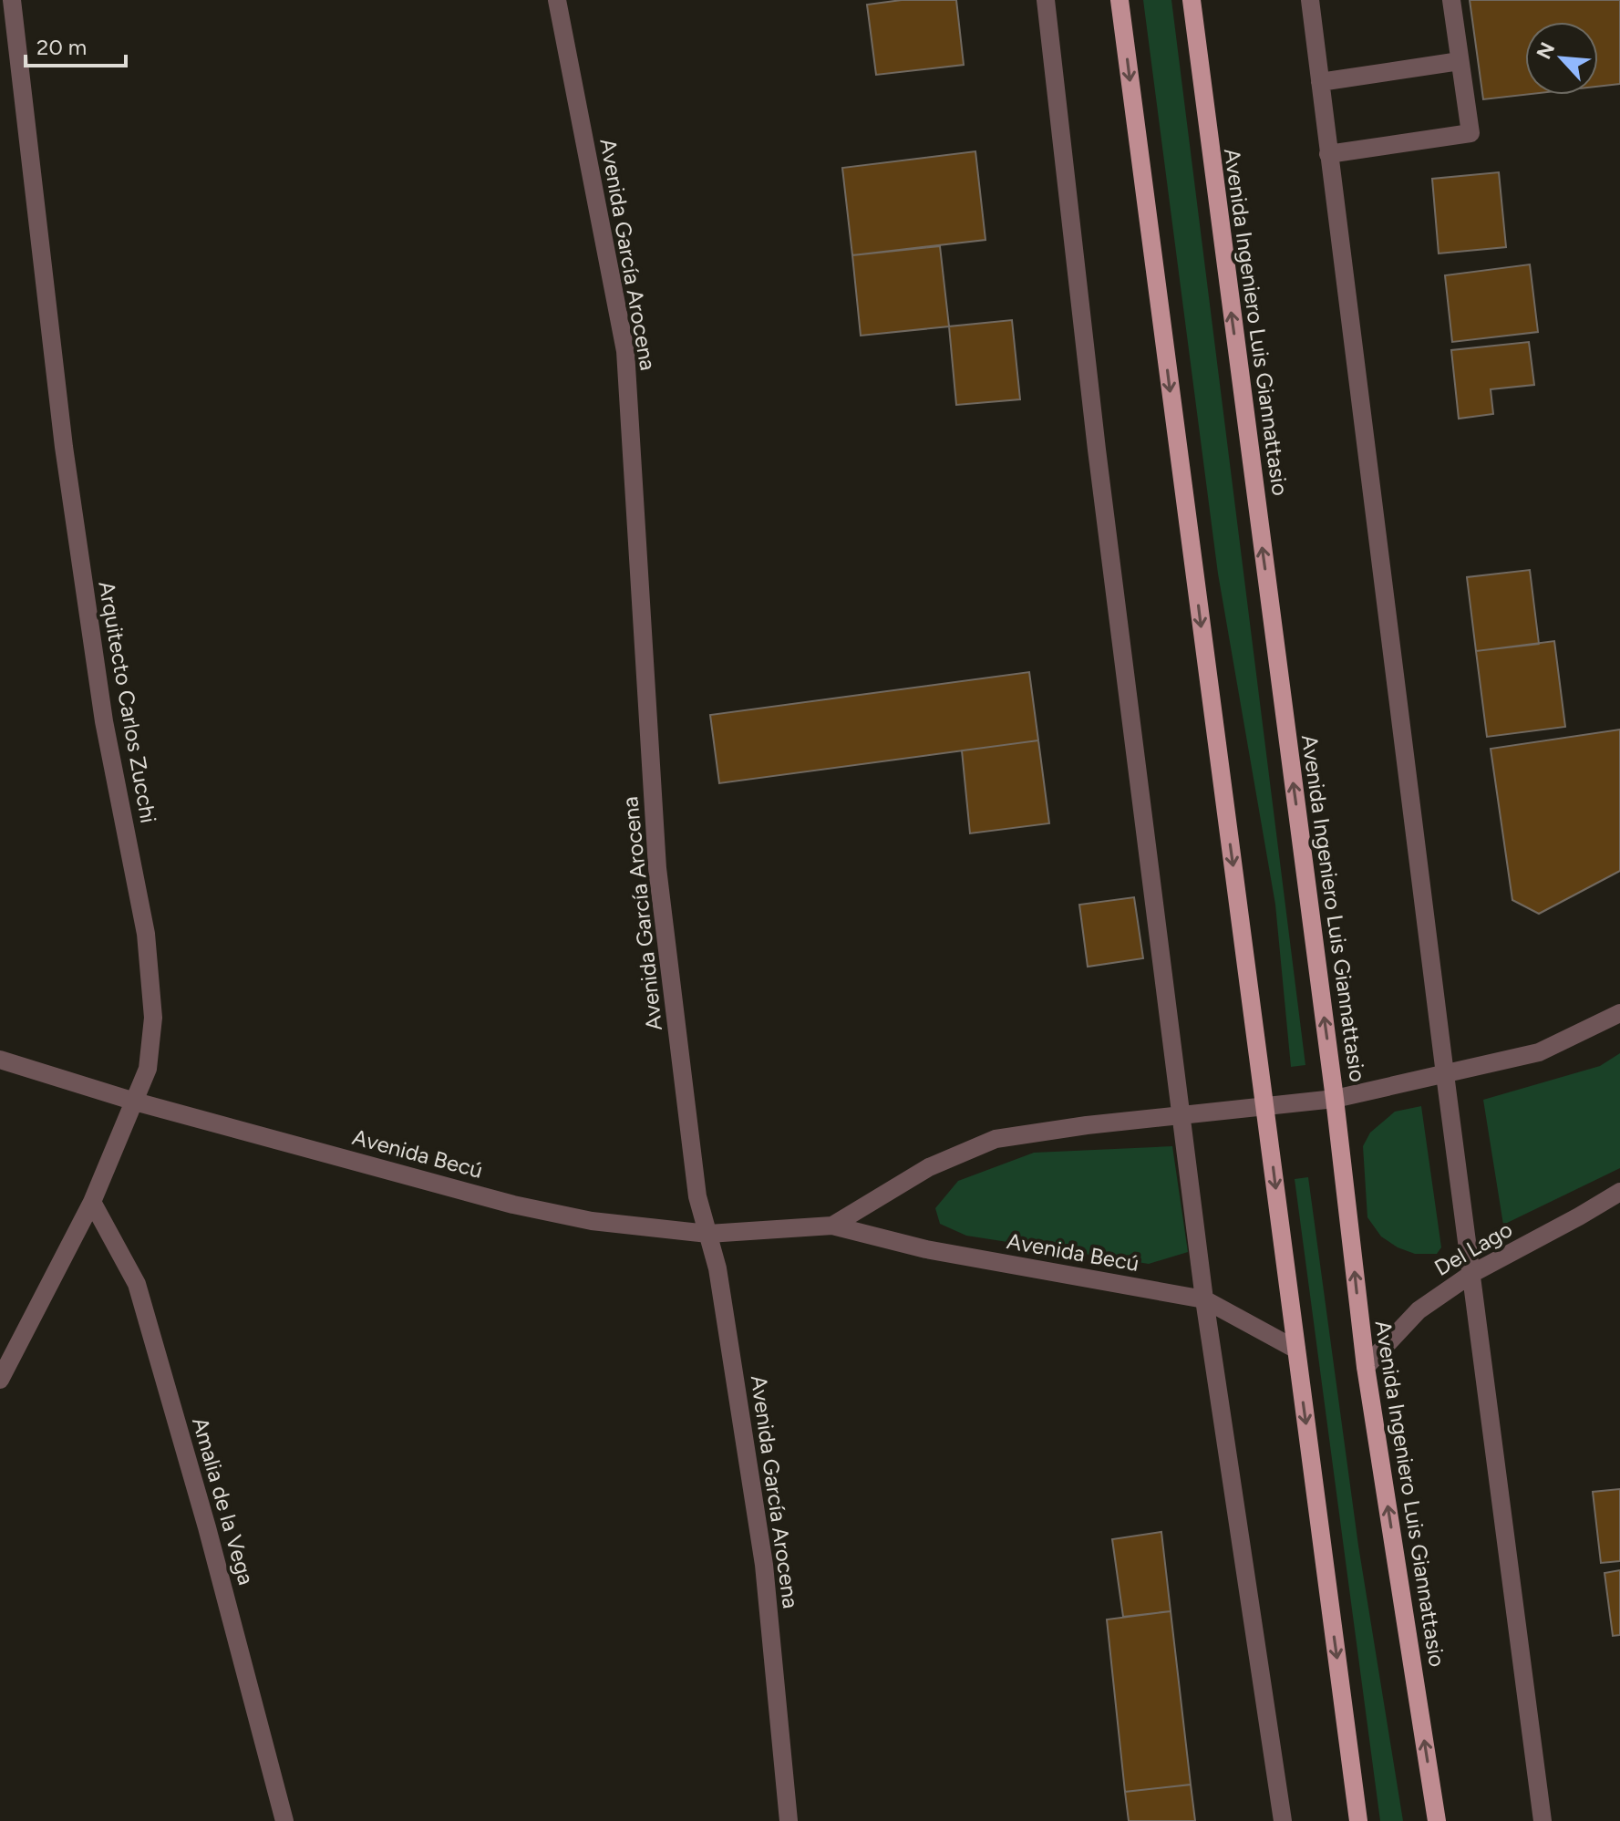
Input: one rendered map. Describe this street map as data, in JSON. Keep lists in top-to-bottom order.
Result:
{
  "streets": {
    "main road": ["Avenida Ingeniero Luis Giannattasio"],
    "street": [
      "Avenida García Arocena",
      "Arquitecto Carlos Zucchi",
      "Avenida Becú",
      "Del Lago",
      "Amalia de la Vega"
    ]
  },
  "crossings": [
    ["Avenida García Arocena", "Avenida Becú"],
    ["Avenida Ingeniero Luis Giannattasio", "Avenida Becú"],
    ["Avenida Ingeniero Luis Giannattasio", "Del Lago"],
    ["Arquitecto Carlos Zucchi", "Avenida Becú"],
    ["Arquitecto Carlos Zucchi", "Amalia de la Vega"]
  ],
  "scale_bar": "20 m",
  "north": "top left"
}
